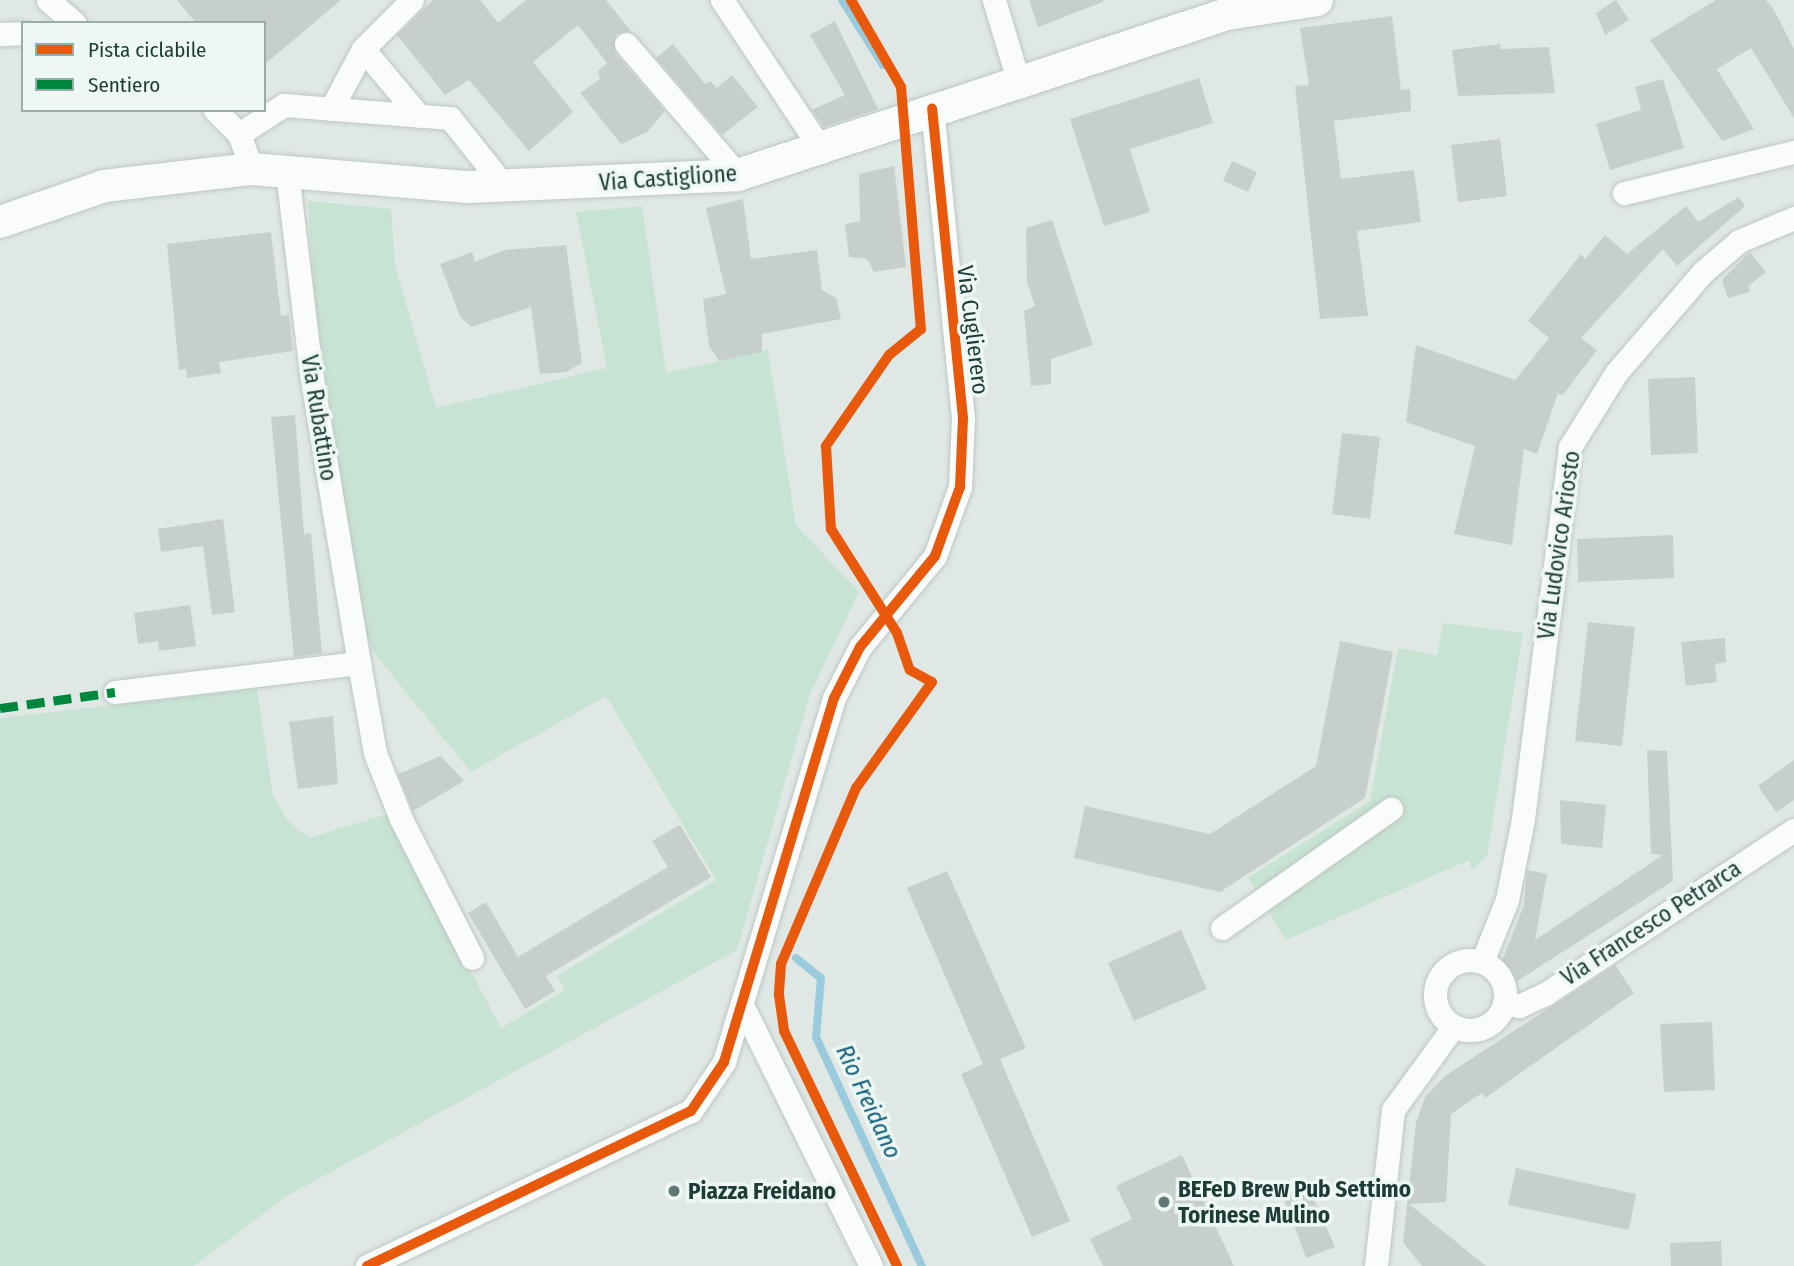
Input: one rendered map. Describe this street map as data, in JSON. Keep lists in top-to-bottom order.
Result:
{
  "streets": {
    "main road": ["Via Castiglione"],
    "street": [
      "Via Cuglierero",
      "Via Rubattino",
      "Via Ludovico Ariosto",
      "Via Francesco Petrarca"
    ]
  },
  "crossings": [
    ["Via Castiglione", "Via Cuglierero"],
    ["Via Castiglione", "Via Rubattino"],
    ["Via Ludovico Ariosto", "Via Francesco Petrarca"]
  ],
  "water": ["Rio Freidano"],
  "places": ["Piazza Freidano", "BEFeD Brew Pub Settimo Torinese Mulino"],
  "legend": ["Pista ciclabile", "Sentiero"]
}
